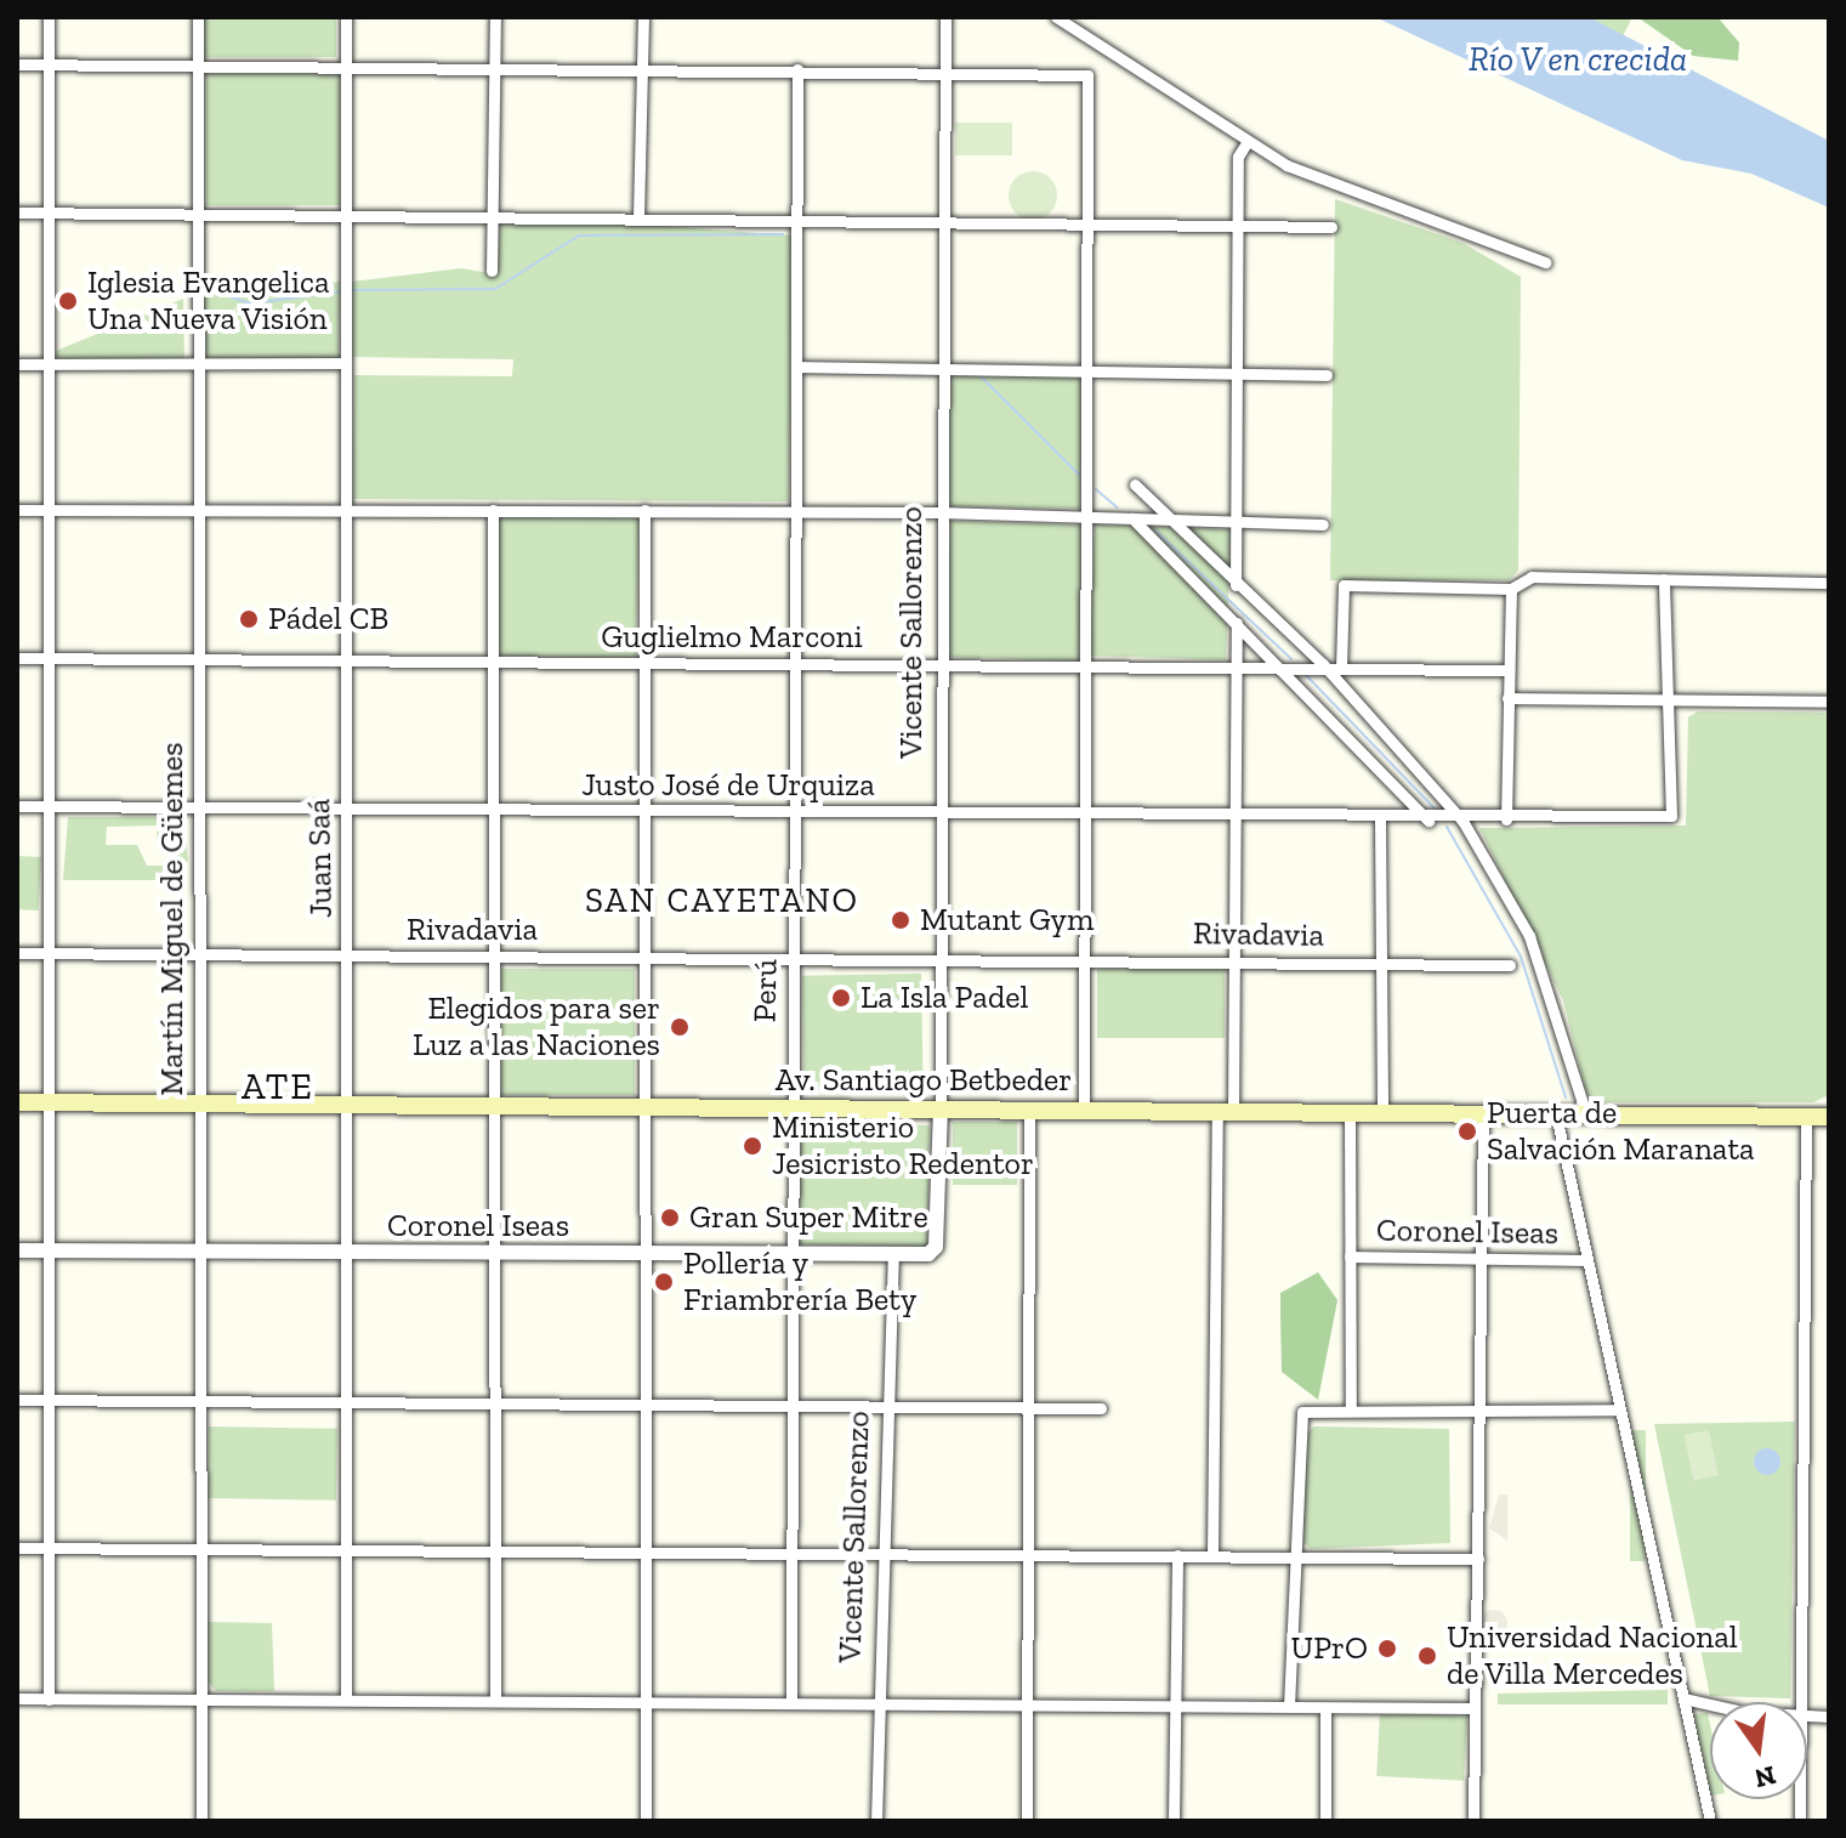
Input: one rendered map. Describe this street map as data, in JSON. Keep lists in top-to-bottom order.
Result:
{
  "streets": {
    "main road": ["Av. Santiago Betbeder"],
    "street": [
      "Vicente Sallorenzo",
      "Guglielmo Marconi",
      "Justo José de Urquiza",
      "Juan Saá",
      "Martín Miguel de Güemes",
      "Rivadavia",
      "Perú",
      "Coronel Iseas"
    ]
  },
  "crossings": [
    ["Vicente Sallorenzo", "Guglielmo Marconi"],
    ["Vicente Sallorenzo", "Justo José de Urquiza"],
    ["Vicente Sallorenzo", "Rivadavia"],
    ["Vicente Sallorenzo", "Av. Santiago Betbeder"],
    ["Vicente Sallorenzo", "Coronel Iseas"],
    ["Guglielmo Marconi", "Juan Saá"],
    ["Guglielmo Marconi", "Martín Miguel de Güemes"],
    ["Guglielmo Marconi", "Perú"],
    ["Justo José de Urquiza", "Juan Saá"],
    ["Justo José de Urquiza", "Martín Miguel de Güemes"],
    ["Justo José de Urquiza", "Perú"],
    ["Juan Saá", "Rivadavia"],
    ["Juan Saá", "Av. Santiago Betbeder"],
    ["Juan Saá", "Coronel Iseas"],
    ["Martín Miguel de Güemes", "Rivadavia"],
    ["Martín Miguel de Güemes", "Av. Santiago Betbeder"],
    ["Martín Miguel de Güemes", "Coronel Iseas"],
    ["Rivadavia", "Perú"],
    ["Perú", "Av. Santiago Betbeder"],
    ["Perú", "Coronel Iseas"]
  ],
  "districts": ["SAN CAYETANO", "ATE"],
  "water": ["Río V en crecida"],
  "places": [
    "Iglesia Evangelica Una Nueva Visión",
    "Pádel CB",
    "Mutant Gym",
    "La Isla Padel",
    "Elegidos para ser Luz a las Naciones",
    "Puerta de Salvación Maranata",
    "Ministerio Jesicristo Redentor",
    "Gran Super Mitre",
    "Pollería y Friambrería Bety",
    "UPrO",
    "Universidad Nacional de Villa Mercedes"
  ],
  "north": "bottom"
}
